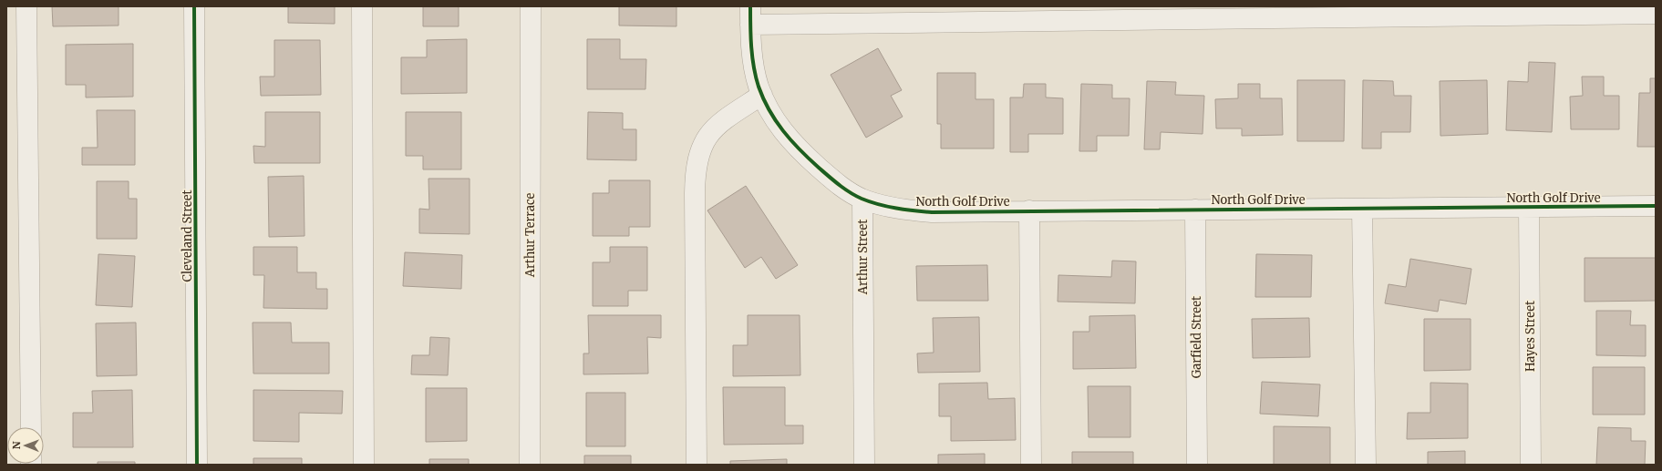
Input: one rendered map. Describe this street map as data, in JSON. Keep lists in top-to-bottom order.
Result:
{
  "streets": {
    "street": [
      "North Golf Drive",
      "Arthur Terrace",
      "Cleveland Street",
      "Arthur Street",
      "Hayes Street",
      "Garfield Street"
    ]
  },
  "crossings": [
    ["North Golf Drive", "Arthur Street"],
    ["North Golf Drive", "Hayes Street"],
    ["North Golf Drive", "Garfield Street"]
  ],
  "north": "left"
}
